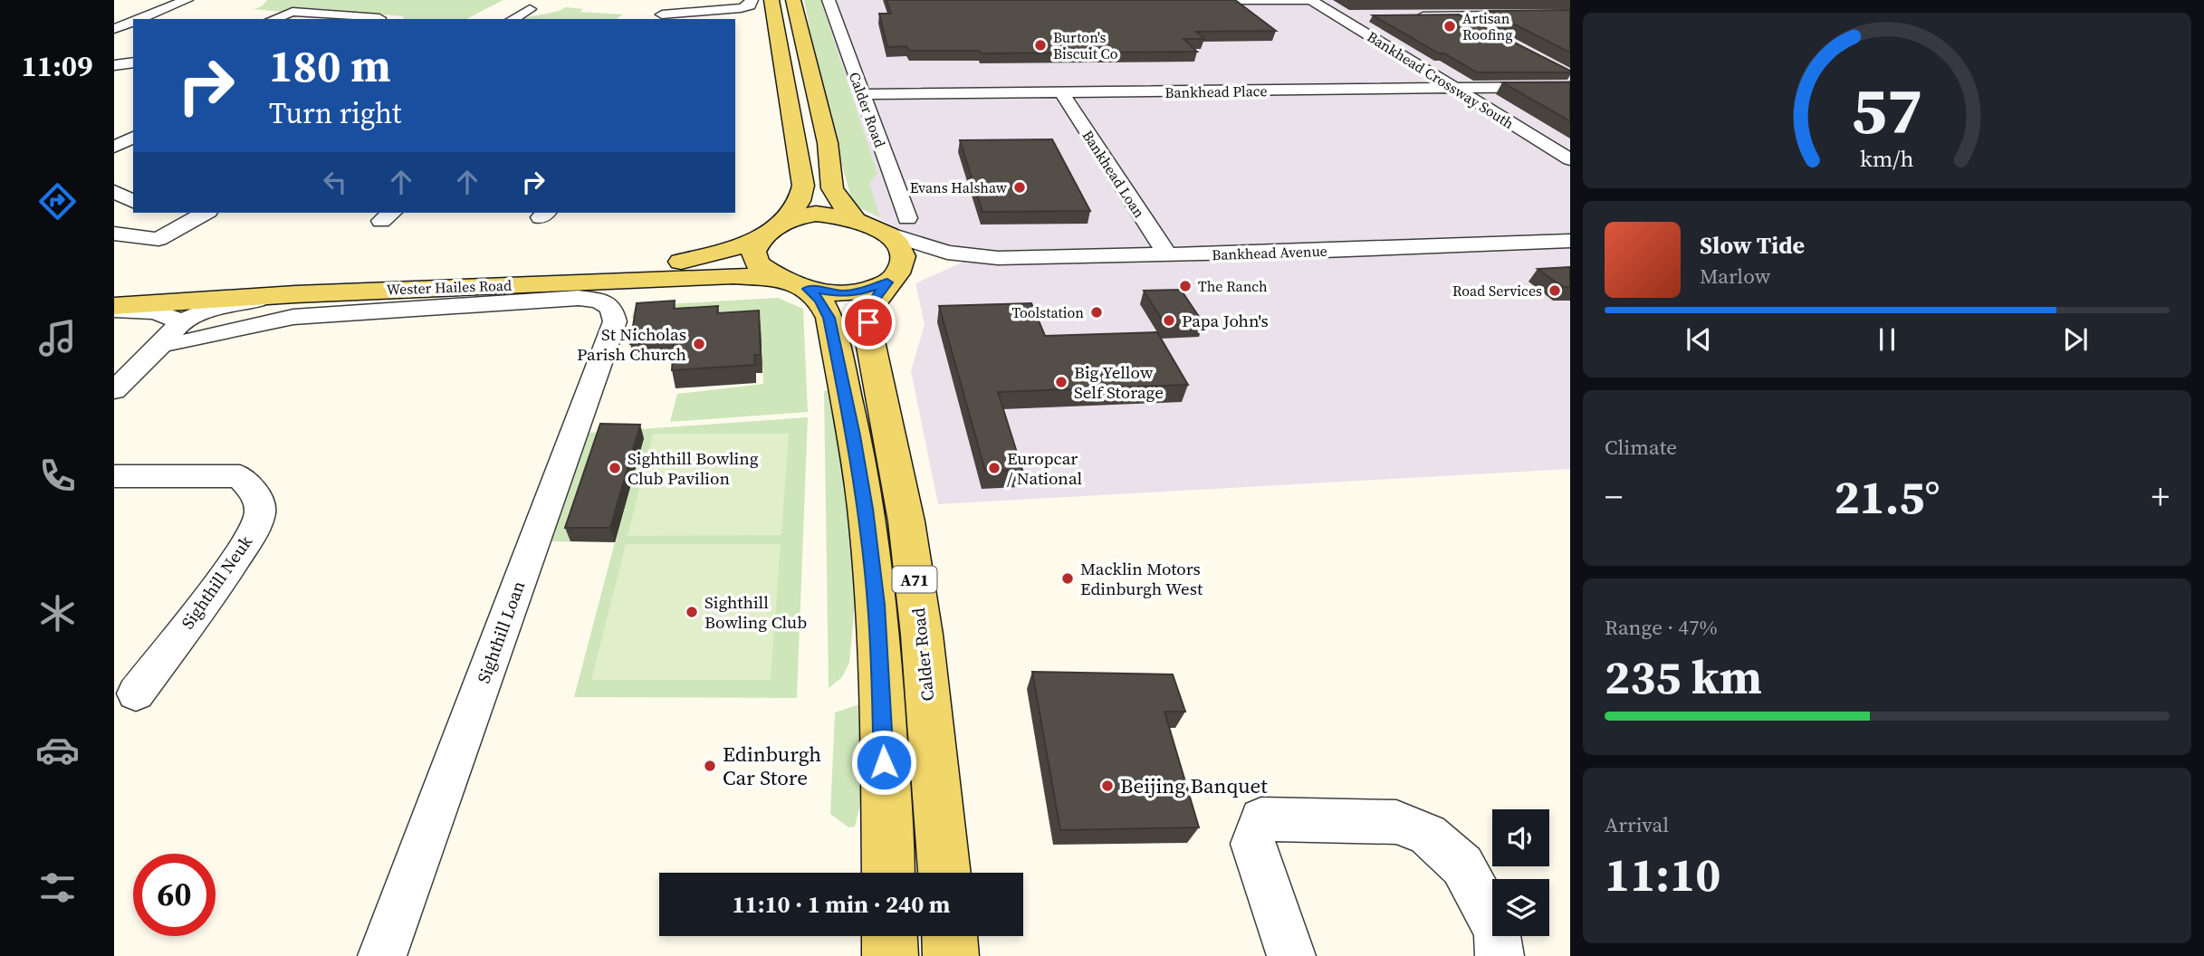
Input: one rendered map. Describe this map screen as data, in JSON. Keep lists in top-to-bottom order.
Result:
{
  "streets": {
    "main road": ["Calder Road", "Wester Hailes Road", "A71"],
    "street": [
      "Bankhead Crossway South",
      "Bankhead Place",
      "Bankhead Loan",
      "Bankhead Avenue",
      "Sighthill Neuk",
      "Sighthill Loan"
    ]
  },
  "crossings": [
    ["Bankhead Crossway South", "Bankhead Place"],
    ["Bankhead Place", "Calder Road"],
    ["Bankhead Place", "Bankhead Loan"],
    ["Calder Road", "Bankhead Avenue"],
    ["Calder Road", "A71"],
    ["Bankhead Loan", "Bankhead Avenue"],
    ["Bankhead Avenue", "A71"],
    ["Wester Hailes Road", "A71"],
    ["Wester Hailes Road", "Sighthill Loan"]
  ],
  "places": [
    "Artisan Roofing",
    "Burton's Biscuit Co",
    "Evans Halshaw",
    "The Ranch",
    "Road Services",
    "Toolstation",
    "Papa John's",
    "St Nicholas Parish Church",
    "Big Yellow Self Storage",
    "Sighthill Bowling Club Pavilion",
    "Europcar / National",
    "Macklin Motors Edinburgh West",
    "Sighthill Bowling Club",
    "Edinburgh Car Store",
    "Beijing Banquet"
  ],
  "page": {
    "tabs": "11:09",
    "turn": ["180 m", "Turn right"],
    "song": ["Slow Tide", "Marlow"],
    "tile": [
      "Climate",
      ["Range · 47%", "235 km"],
      ["Arrival", "11:10"]
    ],
    "heat": ["−", "21.5°", "+"],
    "limit": "60",
    "trip": "11:10 · 1 min · 240 m",
    "gauge": ["57", "km/h"]
  }
}
